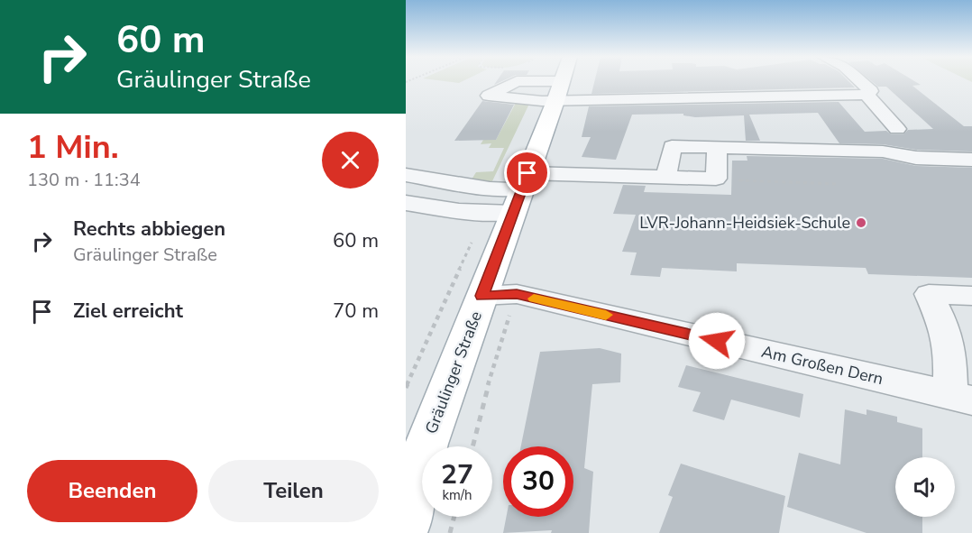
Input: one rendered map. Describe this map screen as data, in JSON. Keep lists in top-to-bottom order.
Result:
{
  "streets": {
    "main road": ["Gräulinger Straße"],
    "street": ["Am Großen Dern"]
  },
  "crossings": [
    ["Am Großen Dern", "Gräulinger Straße"]
  ],
  "places": ["LVR-Johann-Heidsiek-Schule"],
  "page": {
    "turn": ["60 m", "Gräulinger Straße"],
    "heading": ["1 Min.", "130 m · 11:34"],
    "list": [
      {
        "name": "Rechts abbiegen",
        "note": "Gräulinger Straße",
        "value": "60 m"
      },
      {
        "name": "Ziel erreicht",
        "value": "70 m"
      }
    ],
    "speed": "27 km/h",
    "limit": "30",
    "buttons": ["Beenden", "Teilen"]
  }
}
